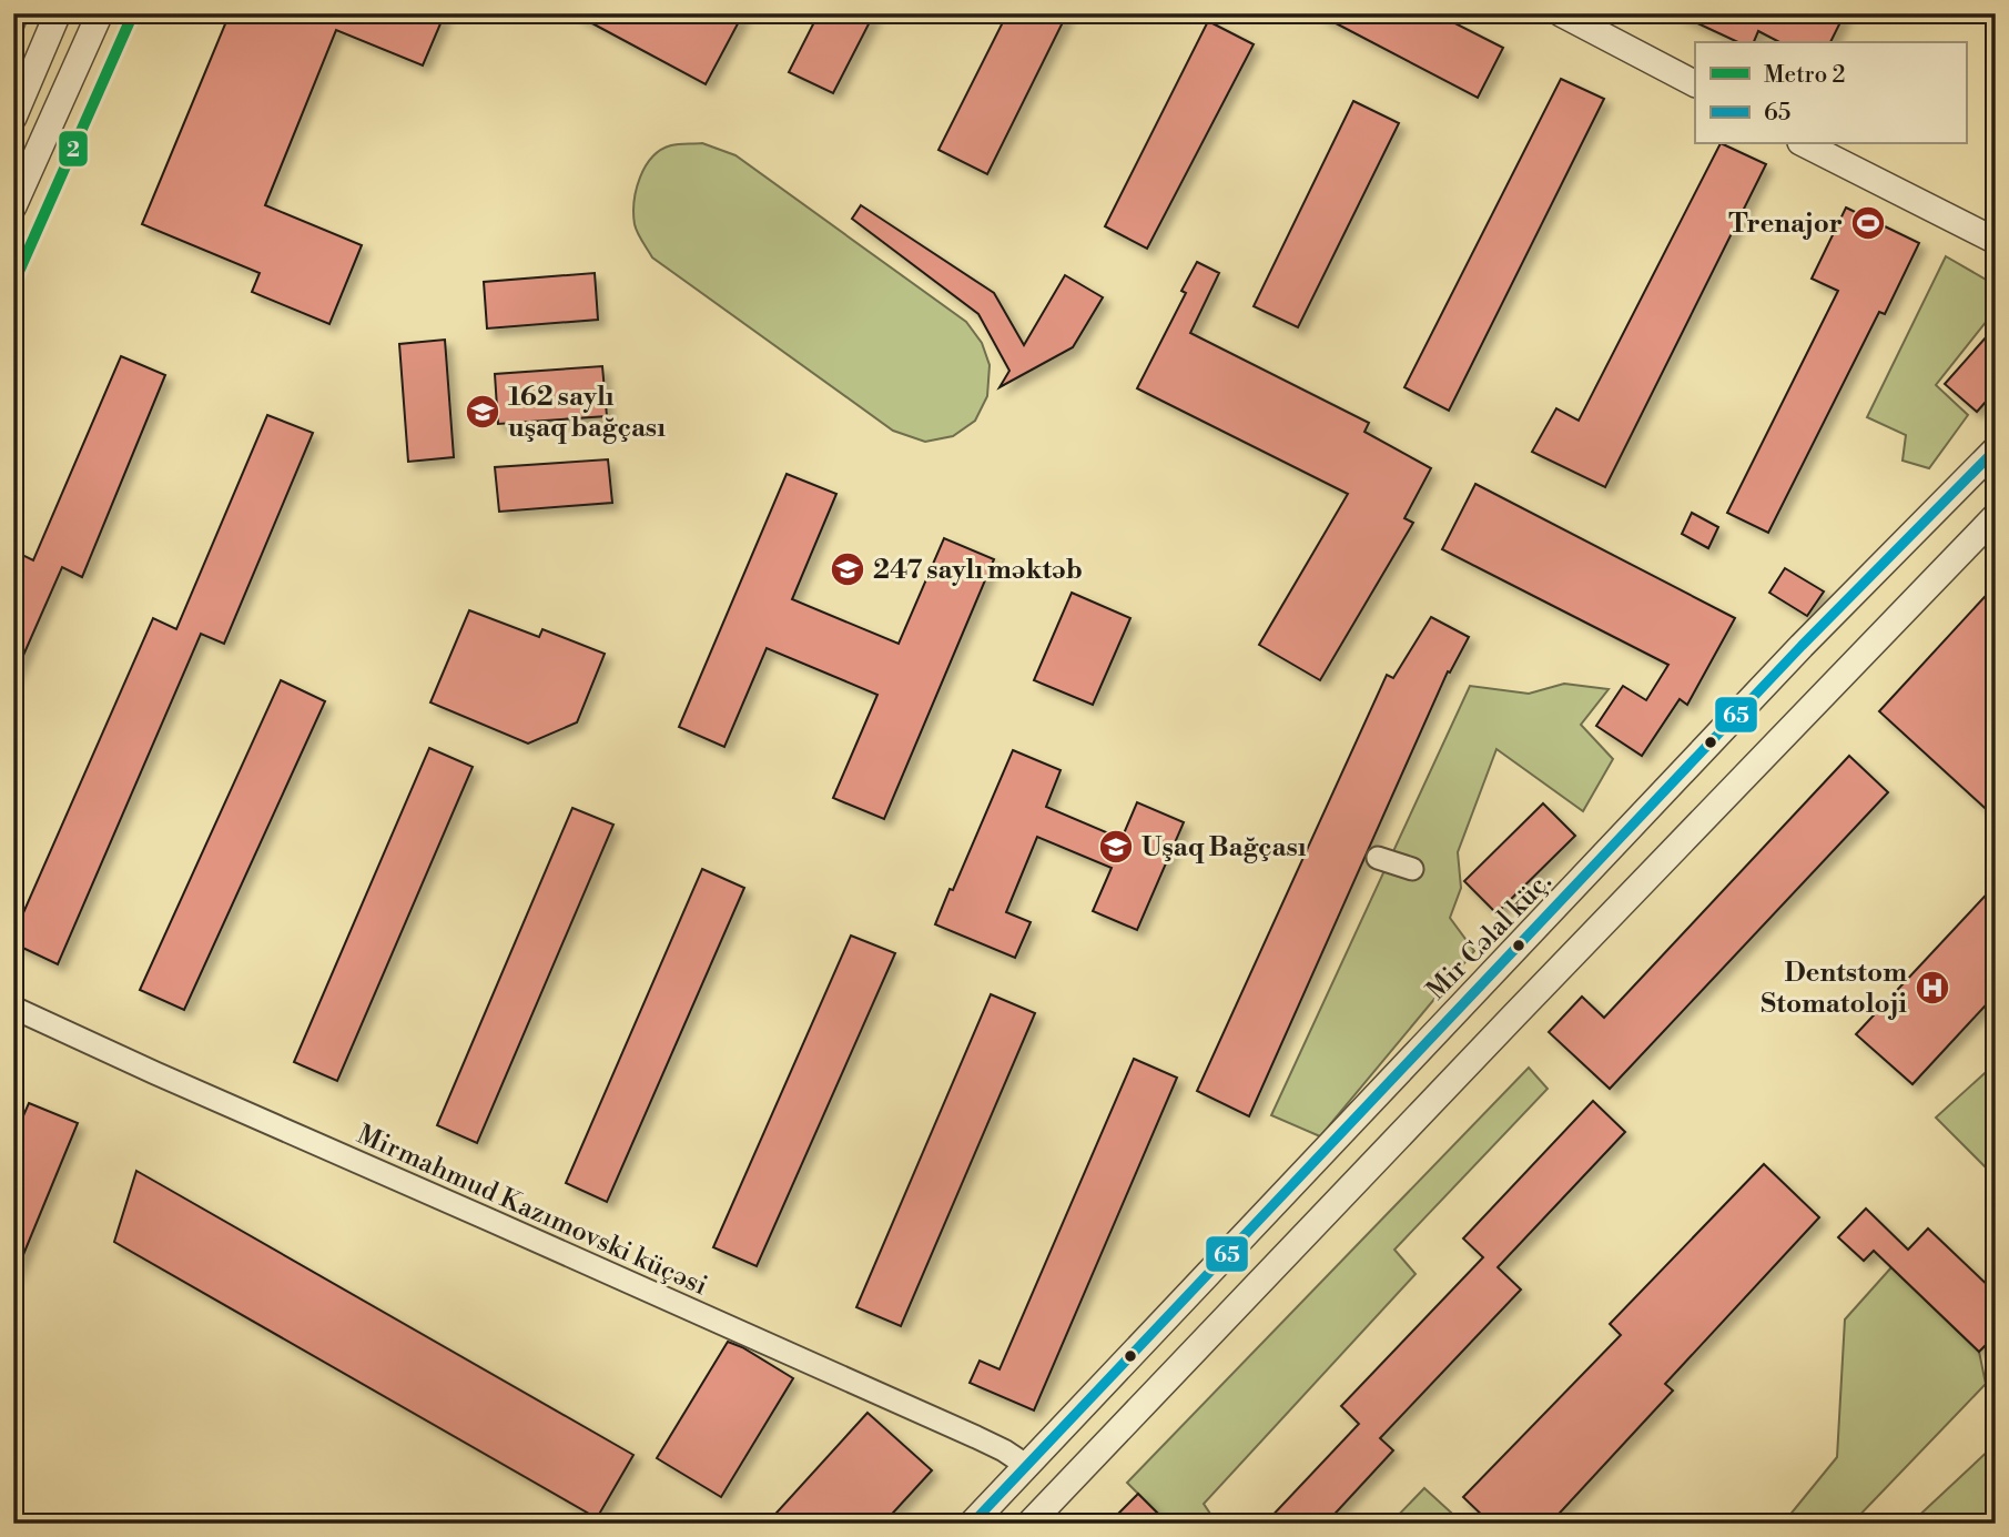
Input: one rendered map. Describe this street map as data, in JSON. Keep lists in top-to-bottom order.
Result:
{
  "streets": {
    "street": ["Mir Cəlal küç.", "Mirmahmud Kazımovski küçəsi"]
  },
  "crossings": [
    ["Mir Cəlal küç.", "Mirmahmud Kazımovski küçəsi"]
  ],
  "places": {
    "sports": ["Trenajor"],
    "school or university": ["162 saylı uşaq bağçası", "247 saylı məktəb", "Uşaq Bağçası"],
    "hospital": ["Dentstom Stomatoloji"]
  },
  "lines": ["metro line 2", "transit line 65"],
  "legend": ["Metro 2", "65"]
}
